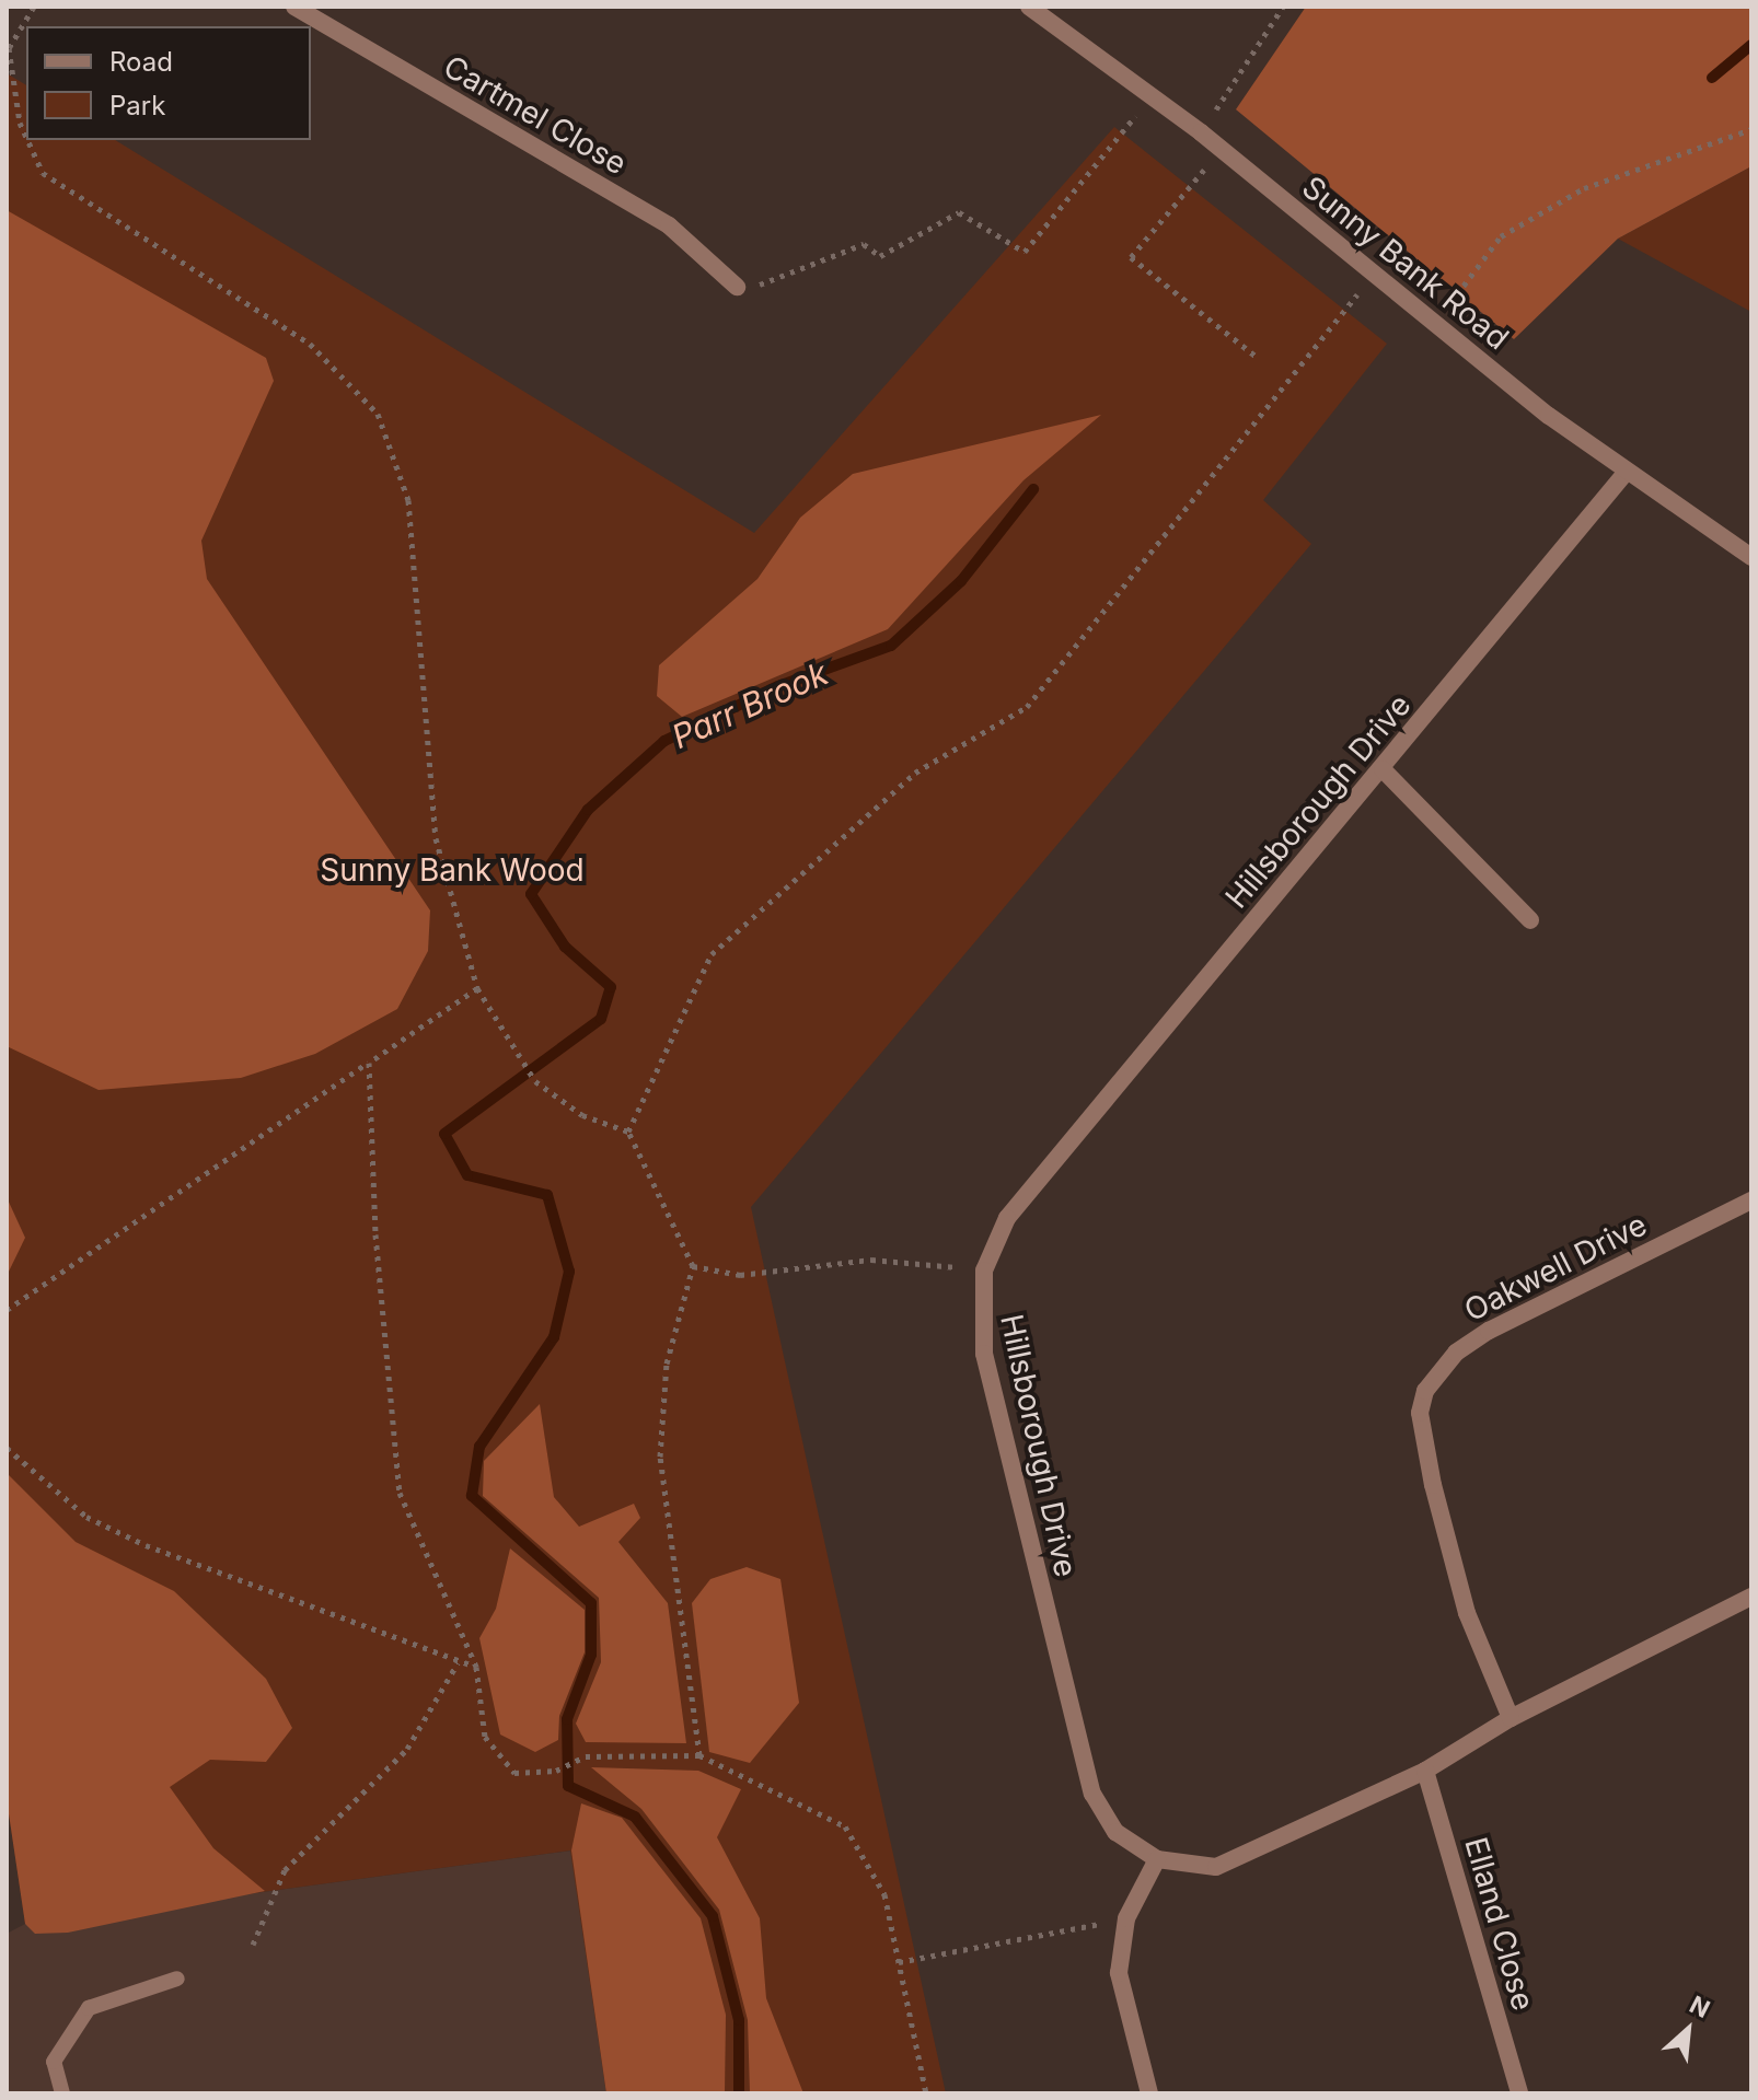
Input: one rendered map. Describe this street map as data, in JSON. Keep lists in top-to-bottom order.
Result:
{
  "streets": {
    "street": [
      "Cartmel Close",
      "Sunny Bank Road",
      "Hillsborough Drive",
      "Oakwell Drive",
      "Elland Close"
    ]
  },
  "crossings": [
    ["Sunny Bank Road", "Hillsborough Drive"],
    ["Hillsborough Drive", "Oakwell Drive"],
    ["Hillsborough Drive", "Elland Close"]
  ],
  "water": ["Parr Brook"],
  "parks": ["Sunny Bank Wood"],
  "legend": ["Road", "Park"],
  "north": "top right"
}
